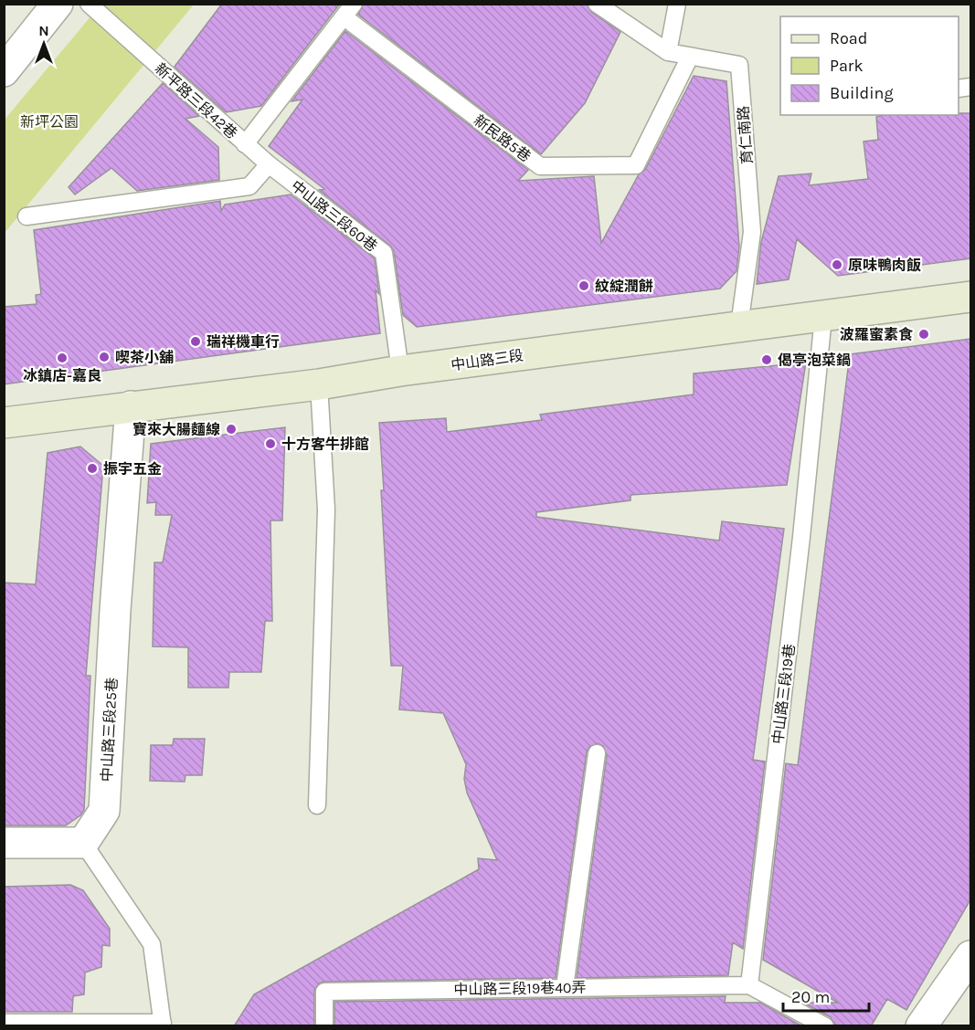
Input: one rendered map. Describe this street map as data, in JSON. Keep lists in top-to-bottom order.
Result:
{
  "streets": {
    "street": ["中山路三段", "中山路三段25巷"],
    "lane": [
      "新平路三段42巷",
      "育仁南路",
      "新民路5巷",
      "中山路三段60巷",
      "中山路三段19巷",
      "中山路三段19巷40弄"
    ]
  },
  "crossings": [
    ["新平路三段42巷", "新民路5巷"],
    ["新平路三段42巷", "中山路三段60巷"],
    ["育仁南路", "新民路5巷"],
    ["育仁南路", "中山路三段"],
    ["中山路三段60巷", "中山路三段"],
    ["中山路三段", "中山路三段19巷"],
    ["中山路三段", "中山路三段25巷"],
    ["中山路三段19巷", "中山路三段19巷40弄"]
  ],
  "parks": ["新坪公園"],
  "places": [
    "原味鴨肉飯",
    "紋綻潤餅",
    "波羅蜜素食",
    "瑞祥機車行",
    "喫茶小舖",
    "冰鎮店-嘉良",
    "偈亭泡菜鍋",
    "寶來大腸麵線",
    "十方客牛排館",
    "振宇五金"
  ],
  "legend": ["Road", "Park", "Building"],
  "scale_bar": "20 m",
  "north": "top"
}
